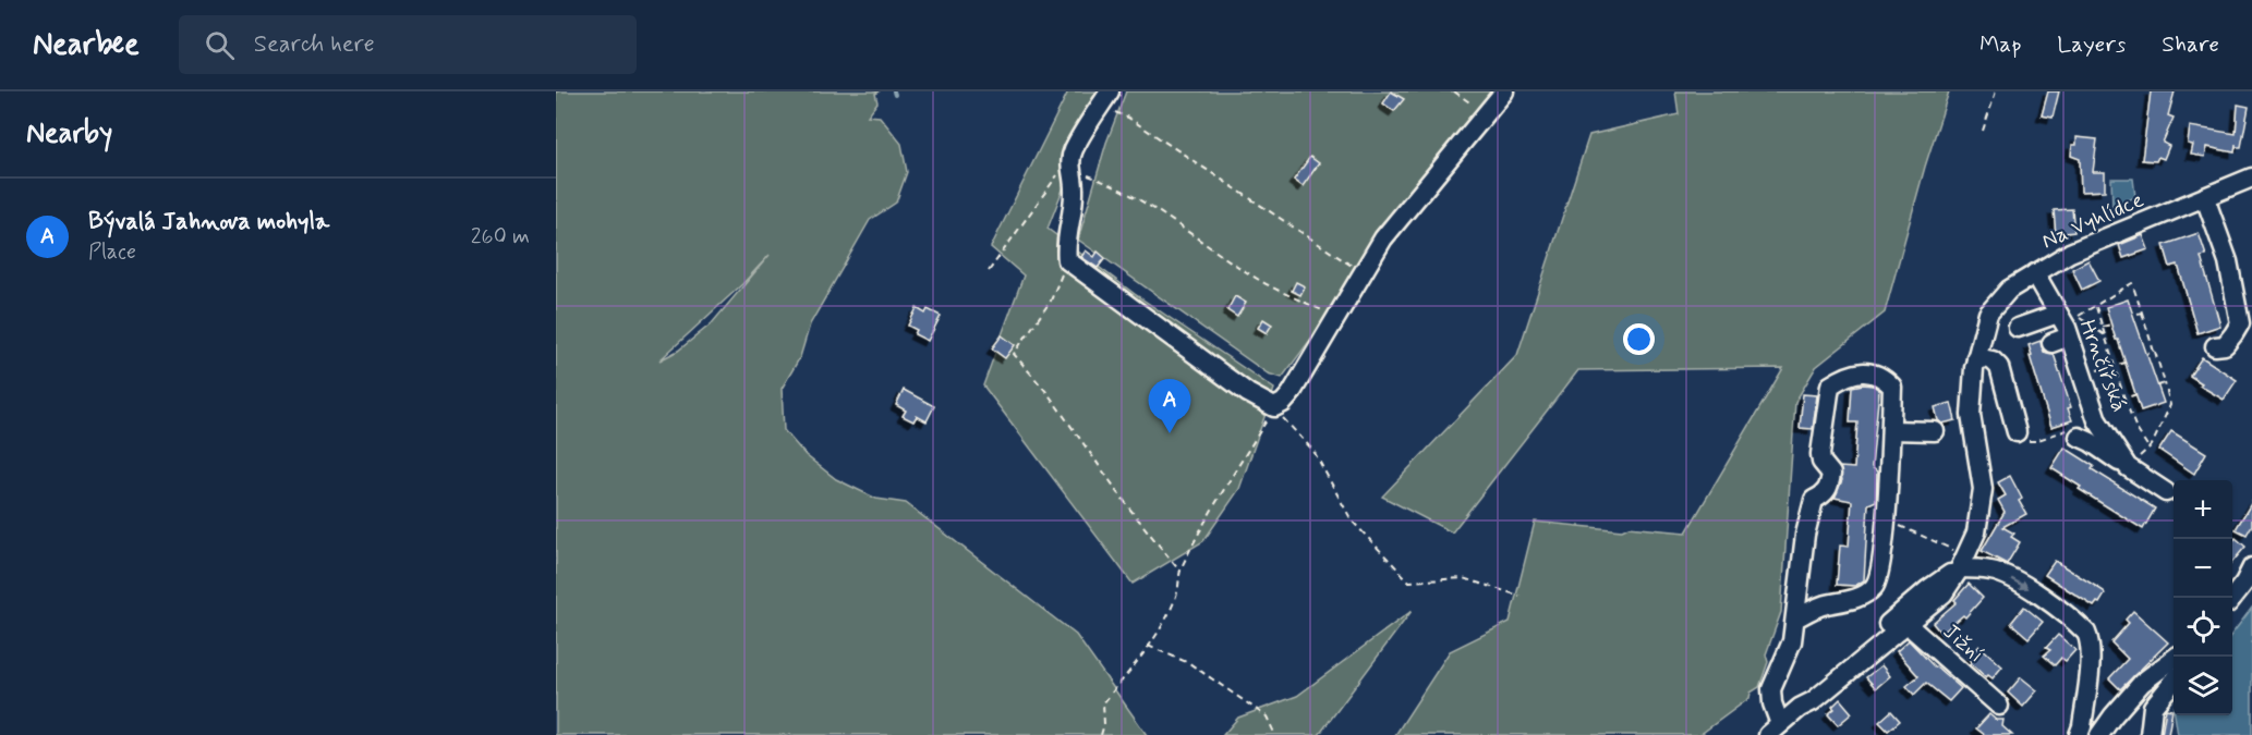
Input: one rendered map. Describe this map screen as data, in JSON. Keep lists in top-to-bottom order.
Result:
{
  "streets": {
    "street": ["Na Vyhlídce", "Hrnčířská", "Jižní"]
  },
  "crossings": [
    ["Na Vyhlídce", "Hrnčířská"],
    ["Na Vyhlídce", "Jižní"]
  ],
  "page": {
    "header": "Nearbee",
    "search": "Search here",
    "nav": ["Map", "Layers", "Share"],
    "heading": "Nearby",
    "list": [
      {
        "mark": "A",
        "name": "Bývalá Jahnova mohyla",
        "note": "Place",
        "value": "260 m"
      }
    ],
    "pins": "A",
    "map_buttons": ["+", "−"]
  }
}
